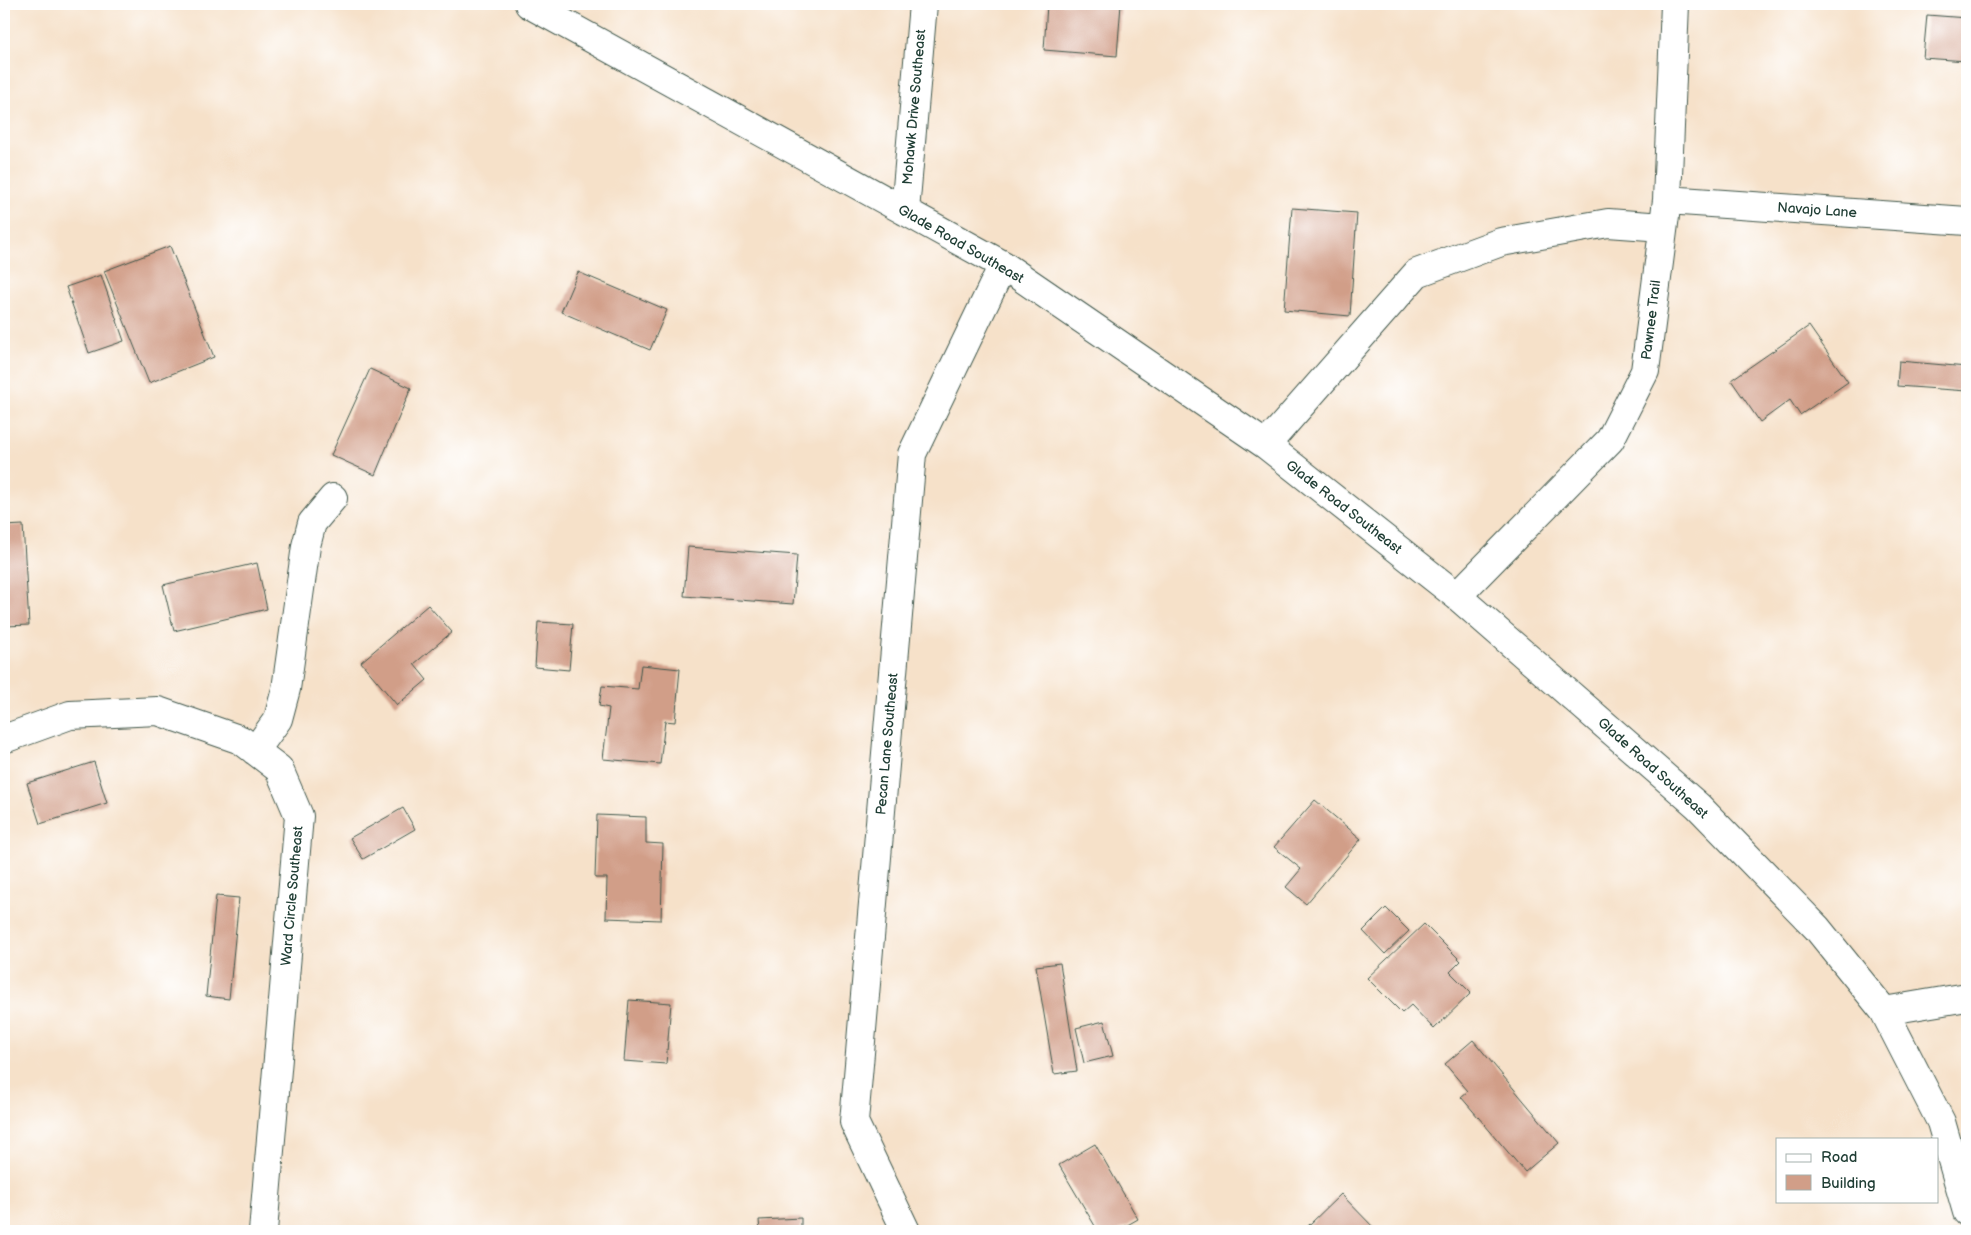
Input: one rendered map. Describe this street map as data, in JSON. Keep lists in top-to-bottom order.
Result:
{
  "streets": {
    "street": [
      "Mohawk Drive Southeast",
      "Navajo Lane",
      "Glade Road Southeast",
      "Pawnee Trail",
      "Pecan Lane Southeast",
      "Ward Circle Southeast"
    ]
  },
  "crossings": [
    ["Mohawk Drive Southeast", "Glade Road Southeast"],
    ["Navajo Lane", "Pawnee Trail"],
    ["Glade Road Southeast", "Pawnee Trail"],
    ["Glade Road Southeast", "Pecan Lane Southeast"]
  ],
  "legend": ["Road", "Building"]
}
